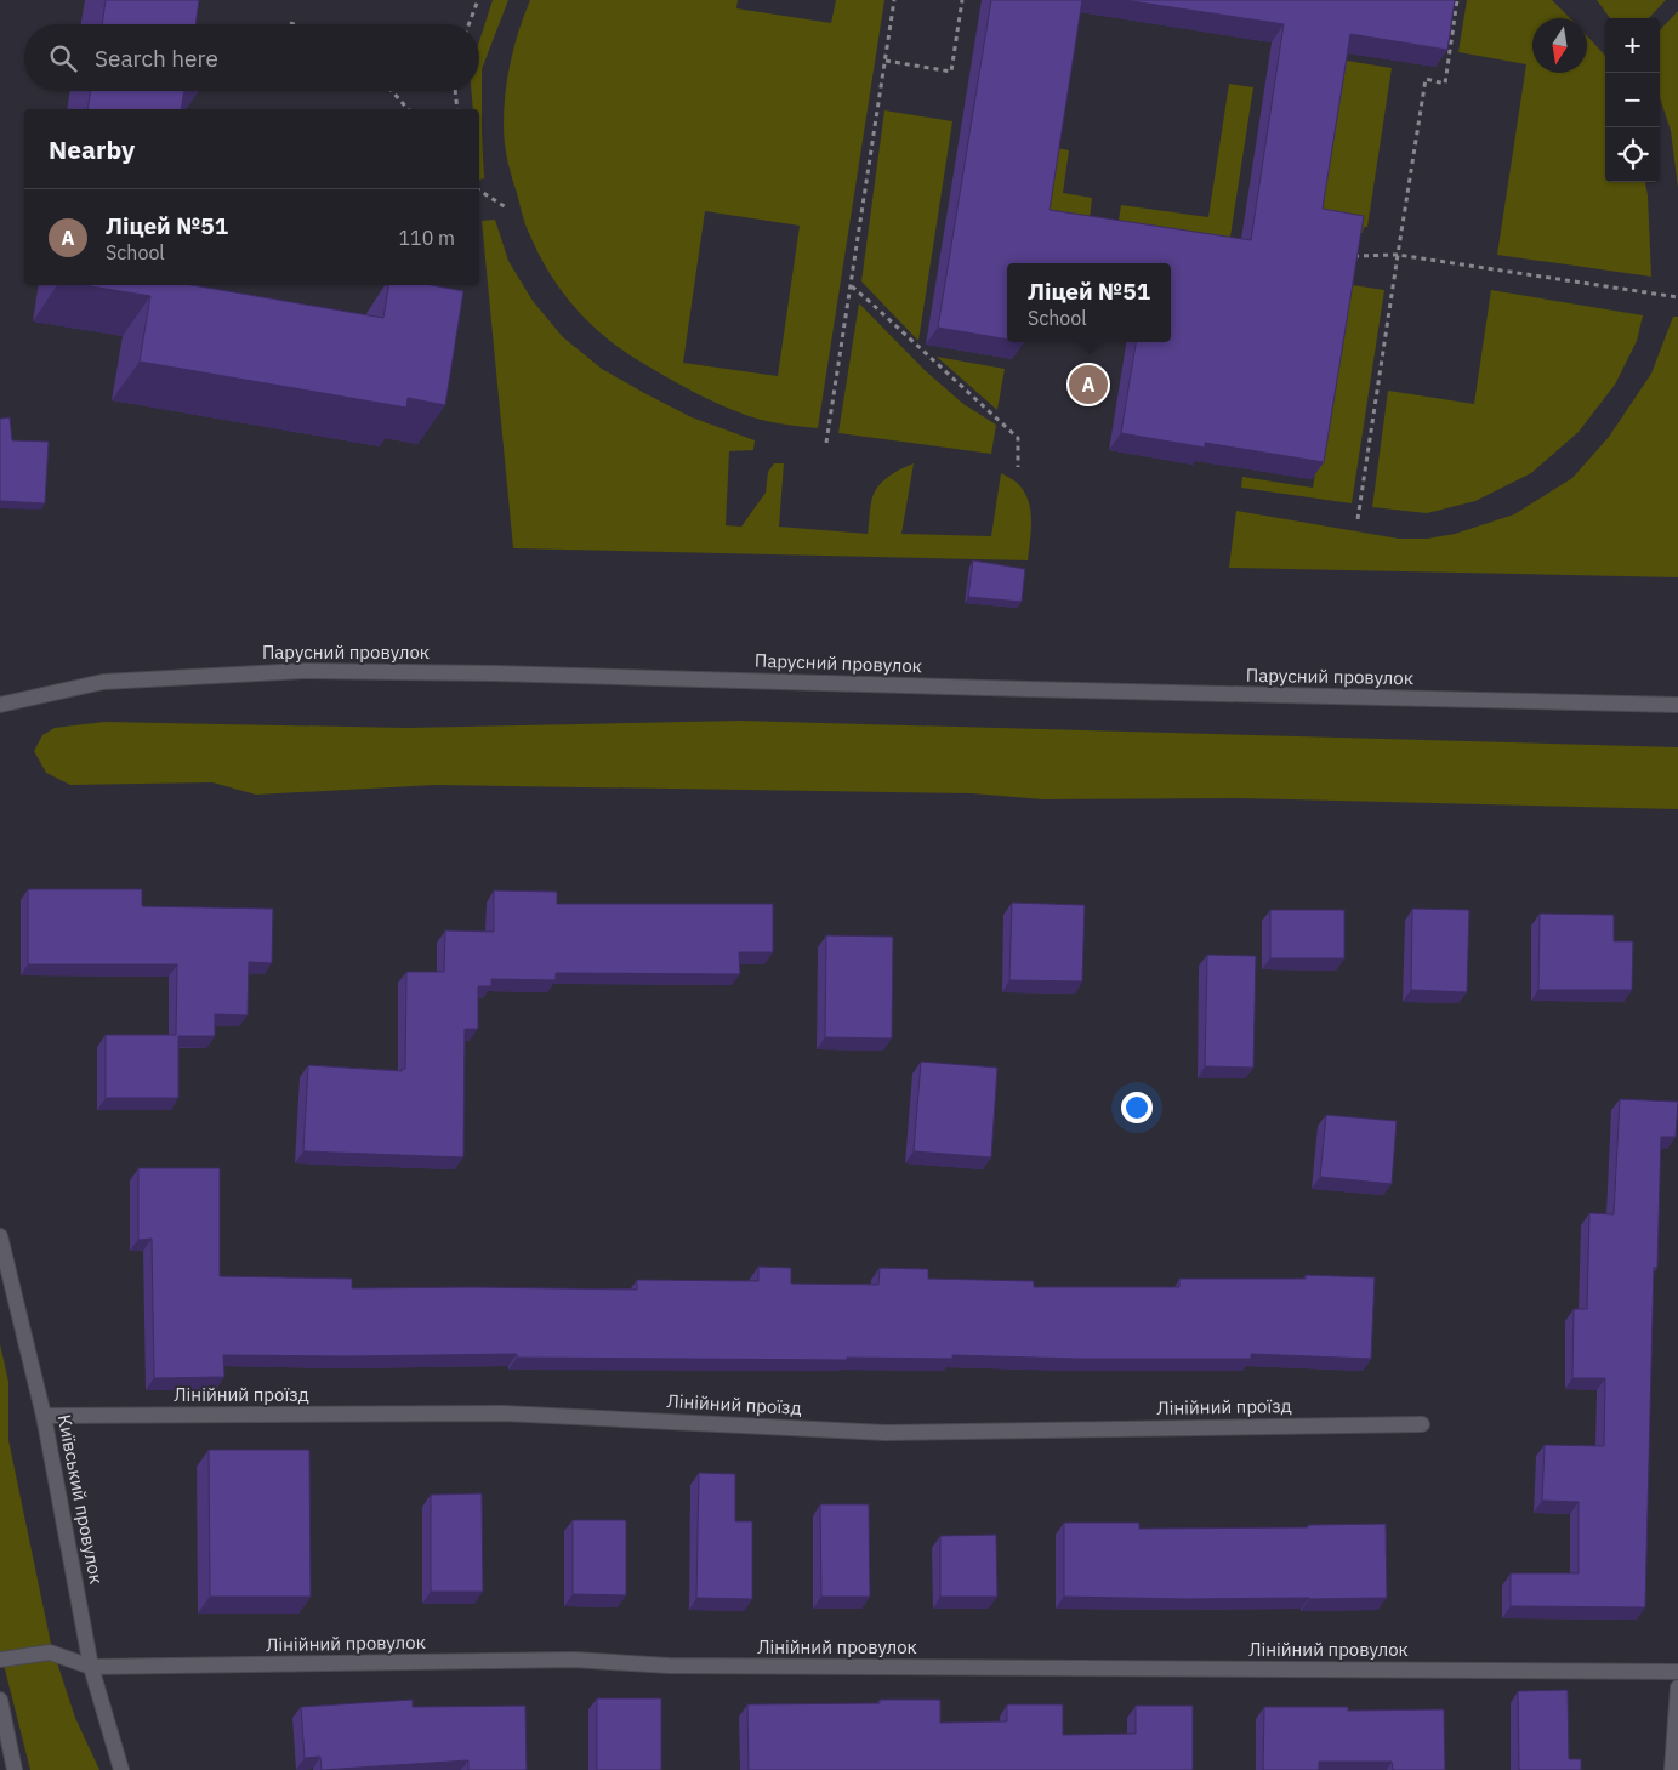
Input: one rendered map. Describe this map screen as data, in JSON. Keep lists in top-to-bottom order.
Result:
{
  "streets": {
    "street": [
      "Парусний провулок",
      "Лінійний проїзд",
      "Київський провулок",
      "Лінійний провулок"
    ]
  },
  "crossings": [
    ["Лінійний проїзд", "Київський провулок"],
    ["Київський провулок", "Лінійний провулок"]
  ],
  "north": "bottom",
  "page": {
    "map_buttons": ["+", "−"],
    "search": "Search here",
    "heading": "Nearby",
    "list": [
      {
        "mark": "A",
        "name": "Ліцей №51",
        "note": "School",
        "value": "110 m"
      }
    ],
    "popup": ["Ліцей №51", "School"],
    "pins": "A"
  }
}
